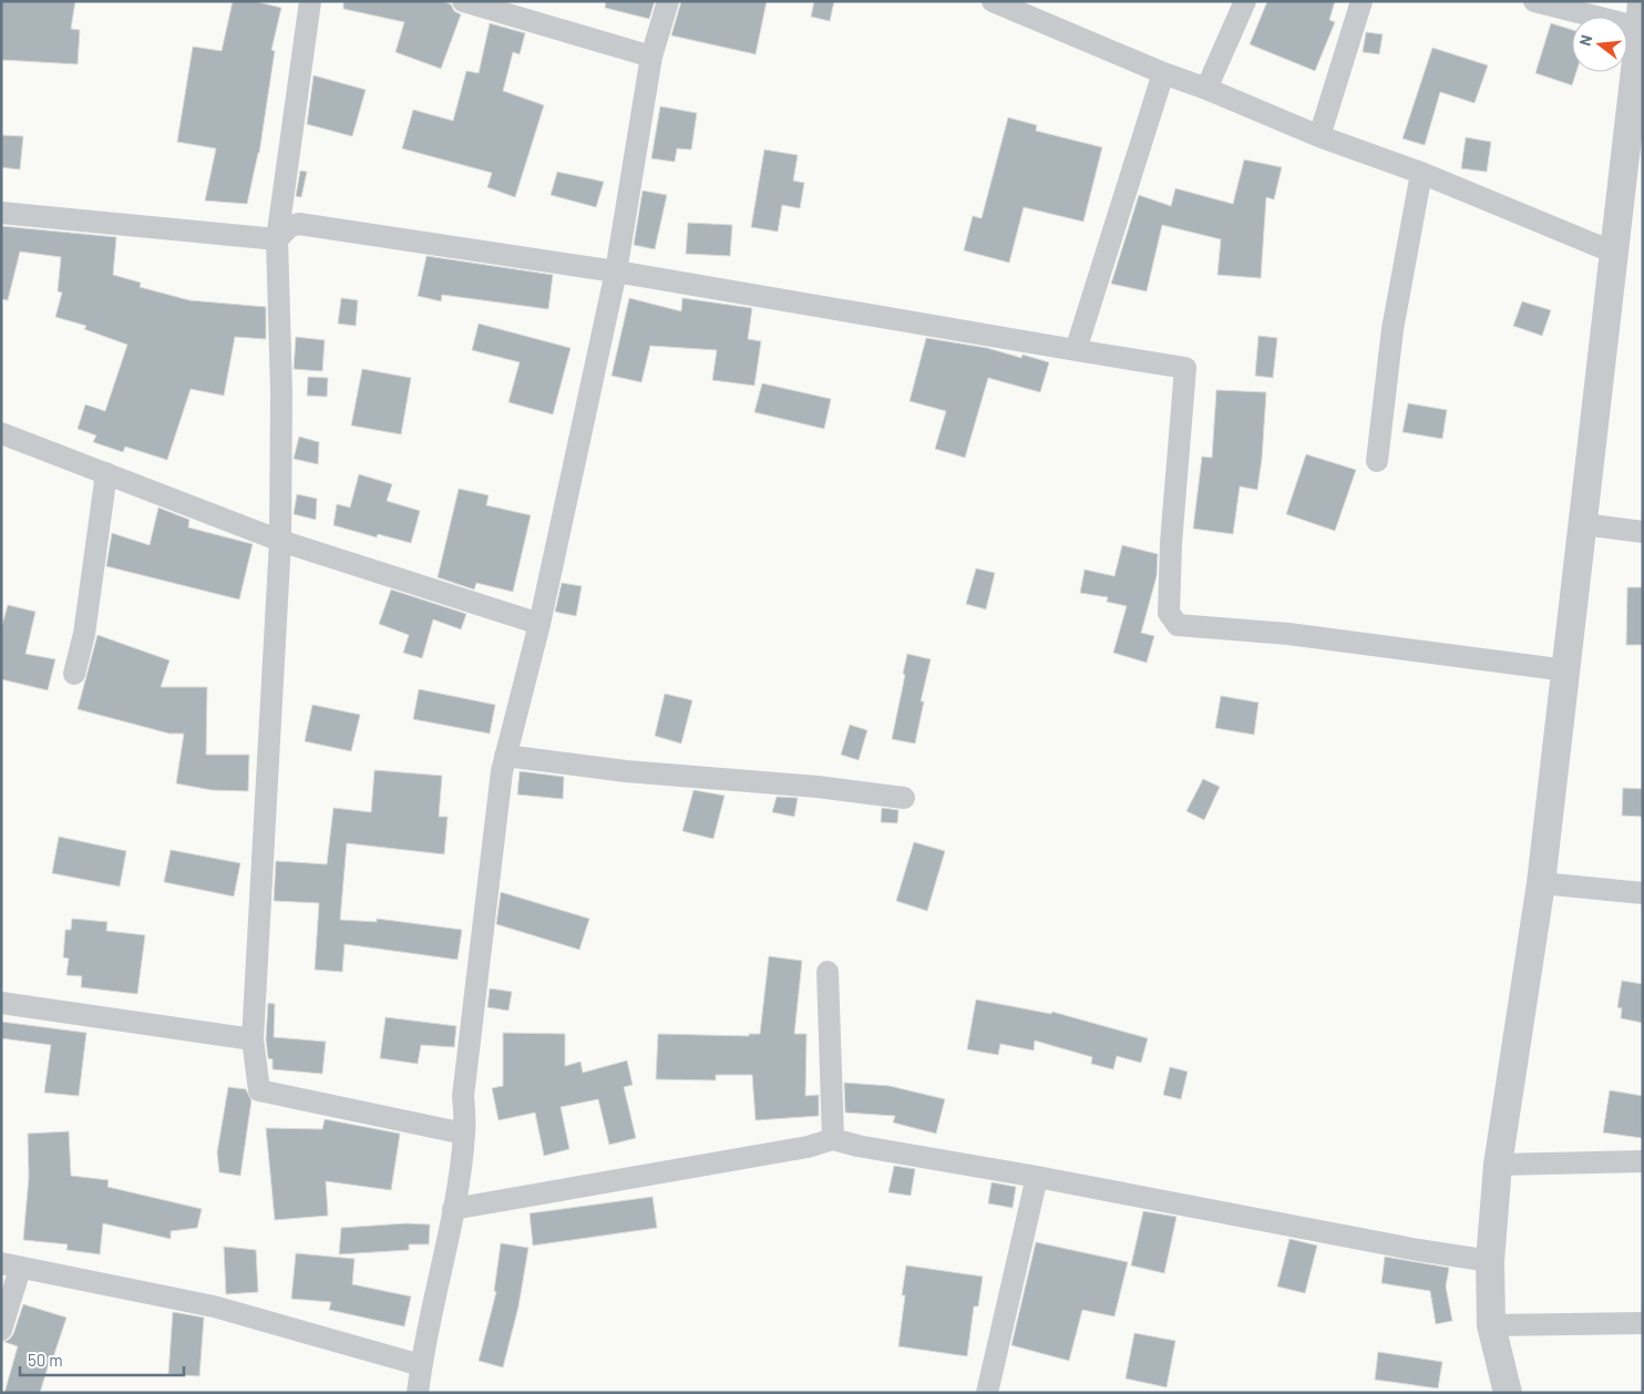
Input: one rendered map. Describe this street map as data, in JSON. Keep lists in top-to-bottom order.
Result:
{
  "scale_bar": "50 m",
  "north": "left"
}
